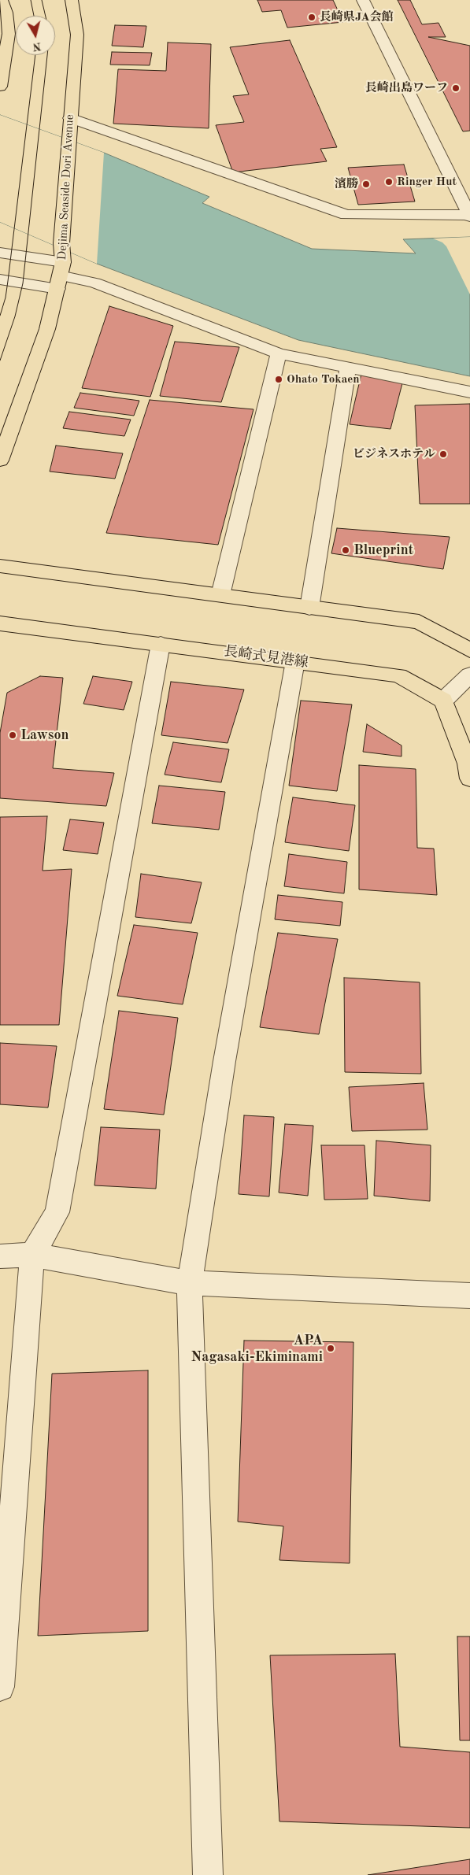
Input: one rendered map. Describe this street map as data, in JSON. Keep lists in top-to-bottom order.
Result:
{
  "streets": {
    "main road": ["Dejima Seaside Dori Avenue", "長崎式見港線"]
  },
  "places": [
    "長崎県JA会館",
    "長崎出島ワーフ",
    "Ringer Hut",
    "濱勝",
    "Ohato Tokaen",
    "ビジネスホテル",
    "Blueprint",
    "Lawson",
    "APA Nagasaki-Ekiminami"
  ],
  "north": "bottom"
}
